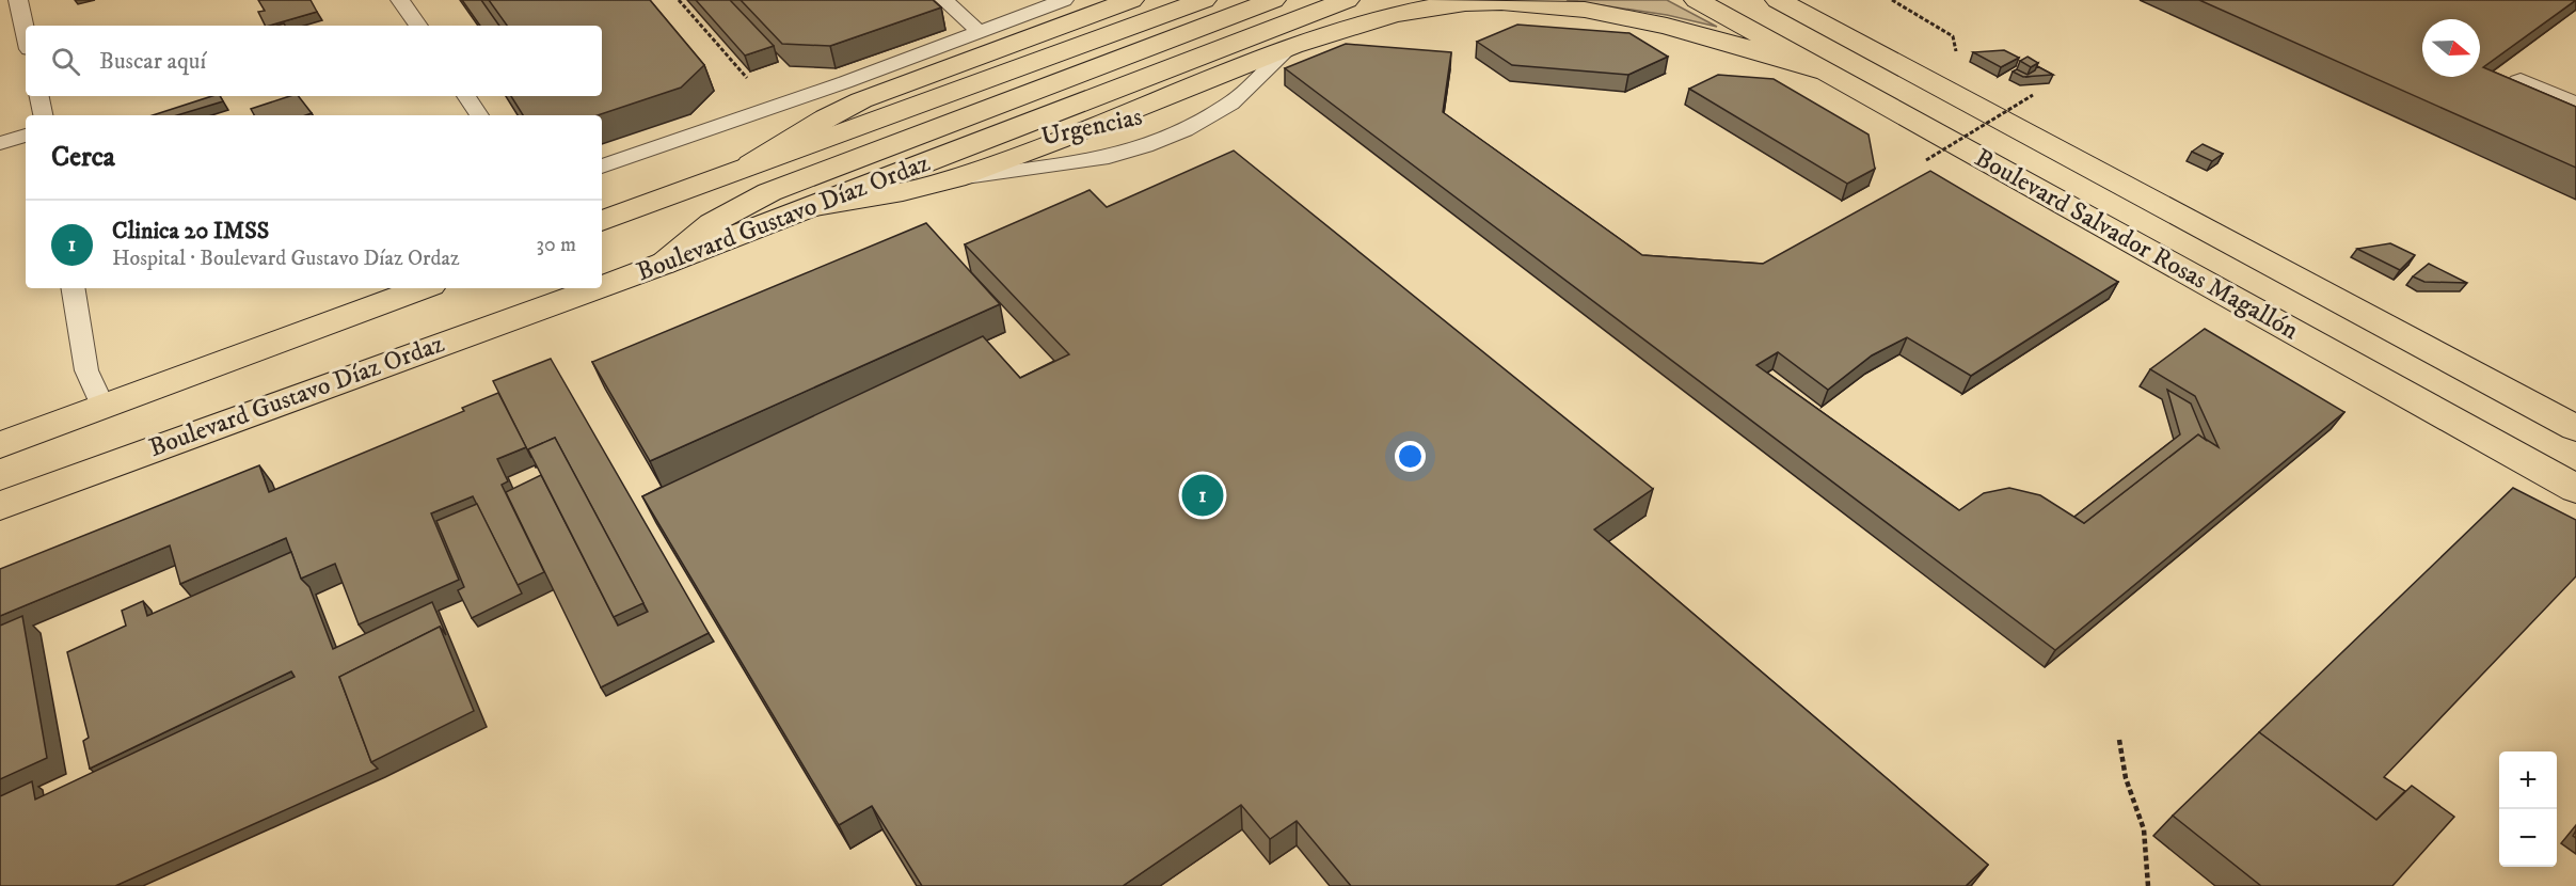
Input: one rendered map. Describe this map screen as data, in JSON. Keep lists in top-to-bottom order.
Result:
{
  "streets": {
    "main road": ["Boulevard Gustavo Díaz Ordaz", "Boulevard Salvador Rosas Magallón"],
    "lane": ["Urgencias"]
  },
  "north": "right",
  "page": {
    "search": "Buscar aquí",
    "heading": "Cerca",
    "list": [
      {
        "mark": "1",
        "name": "Clinica 20 IMSS",
        "note": "Hospital · Boulevard Gustavo Díaz Ordaz",
        "value": "30 m"
      }
    ],
    "pins": "1",
    "map_buttons": ["+", "−"]
  }
}
